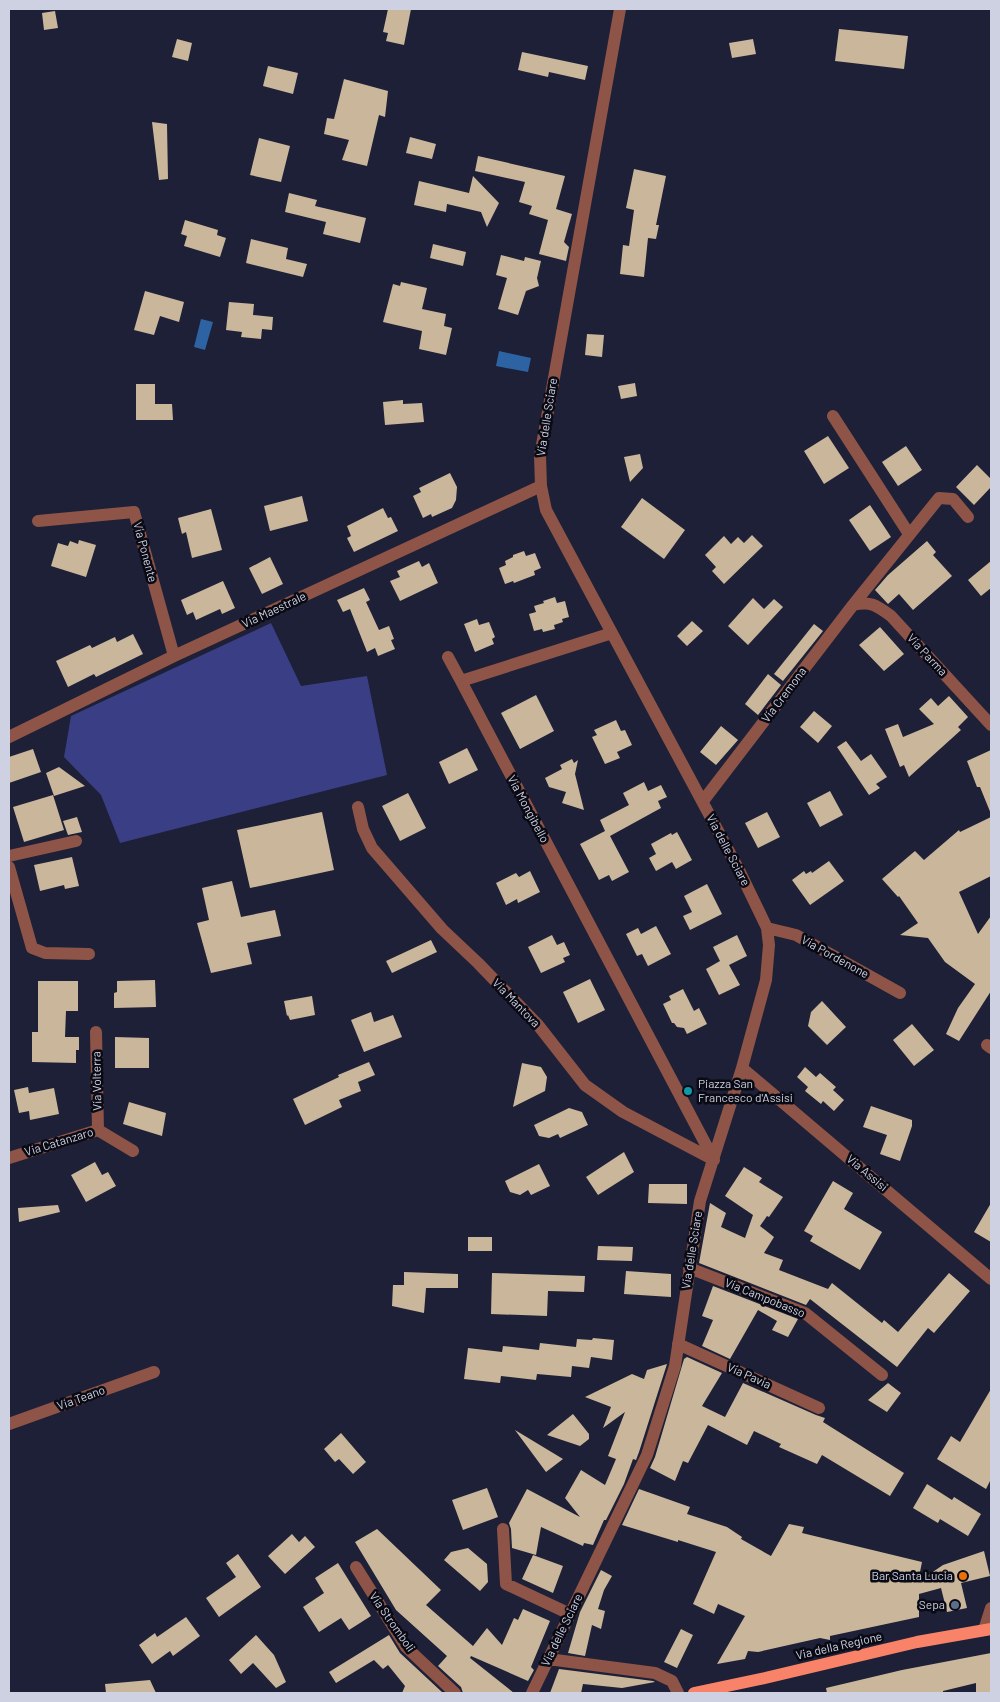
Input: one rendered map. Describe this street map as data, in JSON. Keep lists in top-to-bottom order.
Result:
{
  "streets": {
    "main road": ["Via della Regione"],
    "street": [
      "Via delle Sciare",
      "Via Ponente",
      "Via Maestrale",
      "Via Parma",
      "Via Cremona",
      "Via Mongibello",
      "Via Pordenone",
      "Via Mantova",
      "Via Volterra",
      "Via Catanzaro",
      "Via Assisi",
      "Via Campobasso",
      "Via Pavia",
      "Via Teano",
      "Via Stromboli"
    ]
  },
  "crossings": [
    ["Via delle Sciare", "Via Maestrale"],
    ["Via delle Sciare", "Via Cremona"],
    ["Via delle Sciare", "Via Mongibello"],
    ["Via delle Sciare", "Via Pordenone"],
    ["Via delle Sciare", "Via Mantova"],
    ["Via delle Sciare", "Via Assisi"],
    ["Via delle Sciare", "Via Campobasso"],
    ["Via delle Sciare", "Via Pavia"],
    ["Via Ponente", "Via Maestrale"],
    ["Via Parma", "Via Cremona"],
    ["Via Mongibello", "Via Mantova"],
    ["Via Volterra", "Via Catanzaro"]
  ],
  "places": ["Piazza San Francesco d'Assisi", "Bar Santa Lucia", "Sepa"]
}
